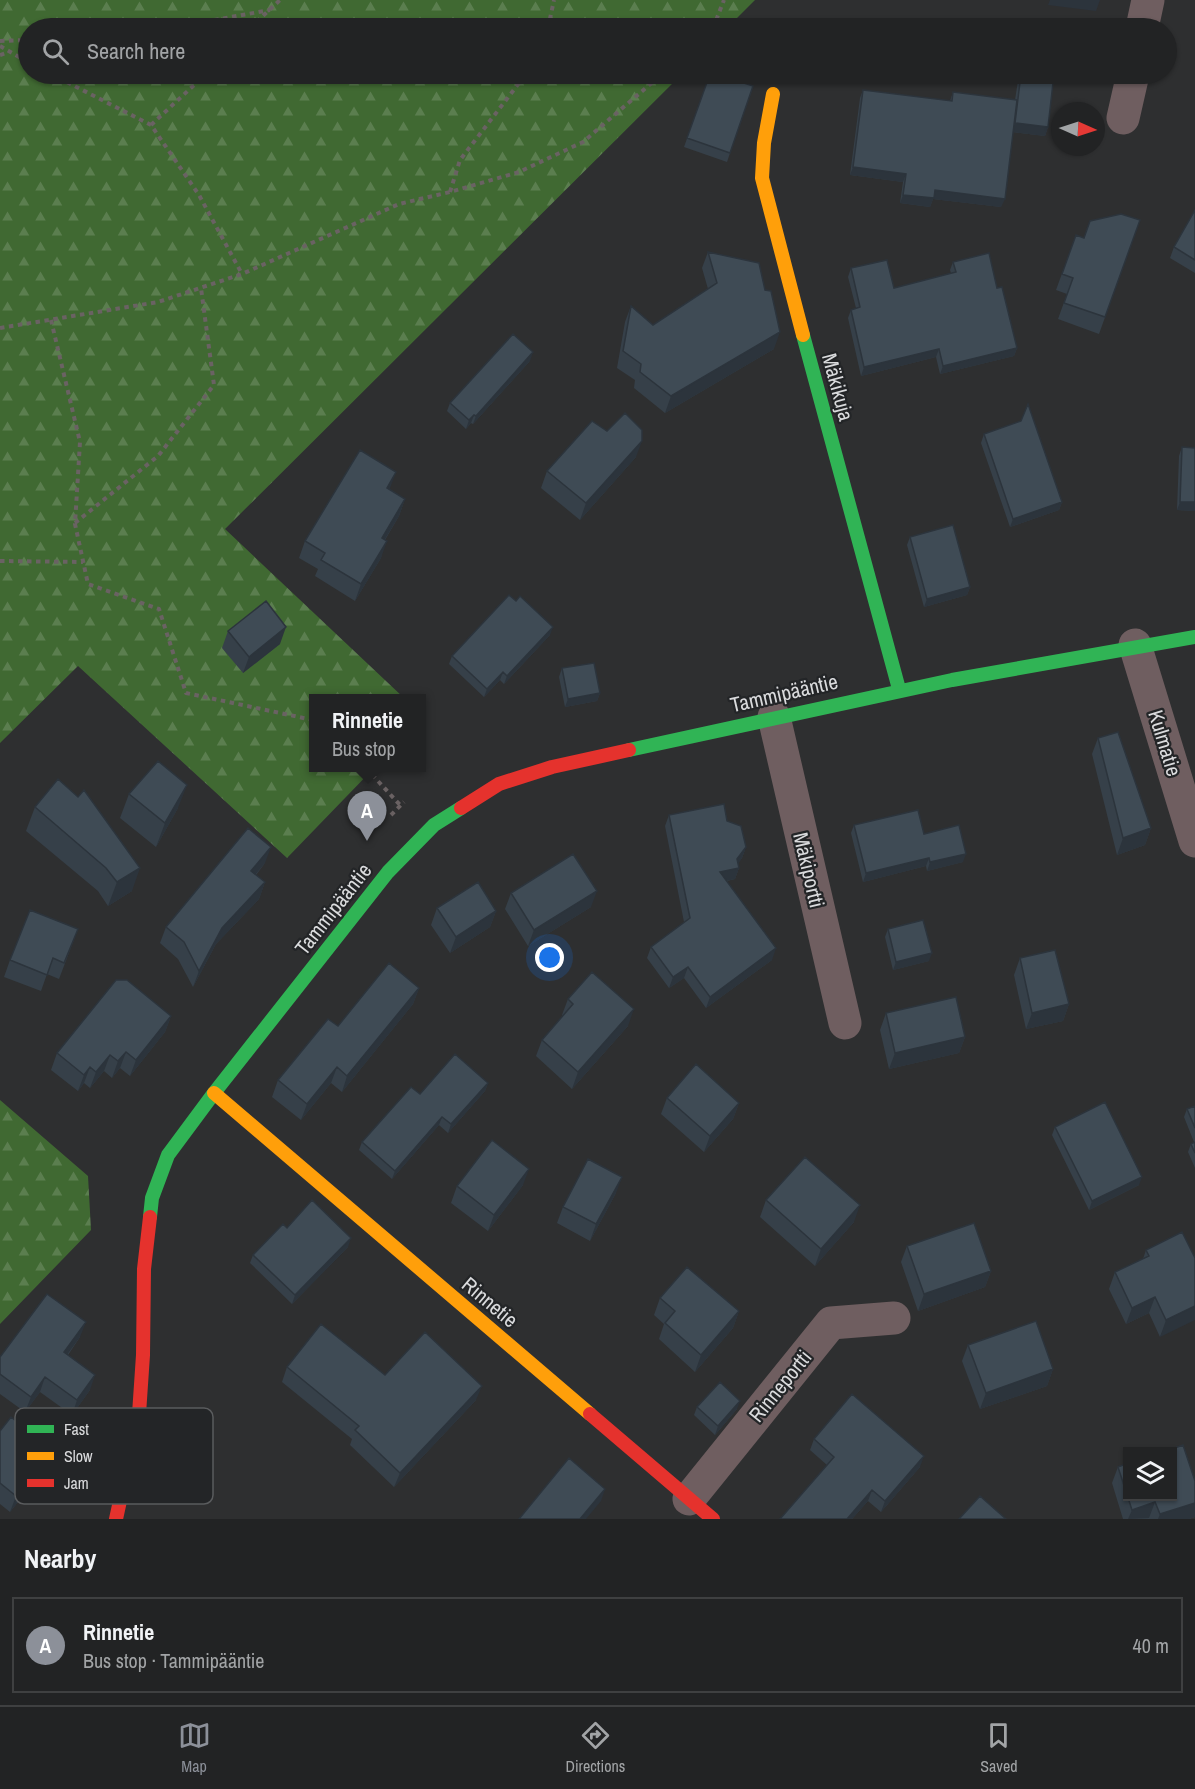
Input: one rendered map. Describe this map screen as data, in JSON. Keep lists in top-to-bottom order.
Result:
{
  "streets": {
    "street": [
      "Mäkikuja",
      "Tammipääntie",
      "Kulmatie",
      "Mäkiportti",
      "Rinnetie",
      "Rinneportti"
    ]
  },
  "crossings": [
    ["Mäkikuja", "Tammipääntie"],
    ["Tammipääntie", "Kulmatie"],
    ["Tammipääntie", "Mäkiportti"],
    ["Tammipääntie", "Rinnetie"],
    ["Rinnetie", "Rinneportti"]
  ],
  "legend": ["Fast", "Slow", "Jam"],
  "north": "right",
  "page": {
    "search": "Search here",
    "popup": ["Rinnetie", "Bus stop"],
    "pins": "A",
    "heading": "Nearby",
    "list": [
      {
        "mark": "A",
        "name": "Rinnetie",
        "note": "Bus stop · Tammipääntie",
        "value": "40 m"
      }
    ],
    "nav": ["Map", "Directions", "Saved"]
  }
}
